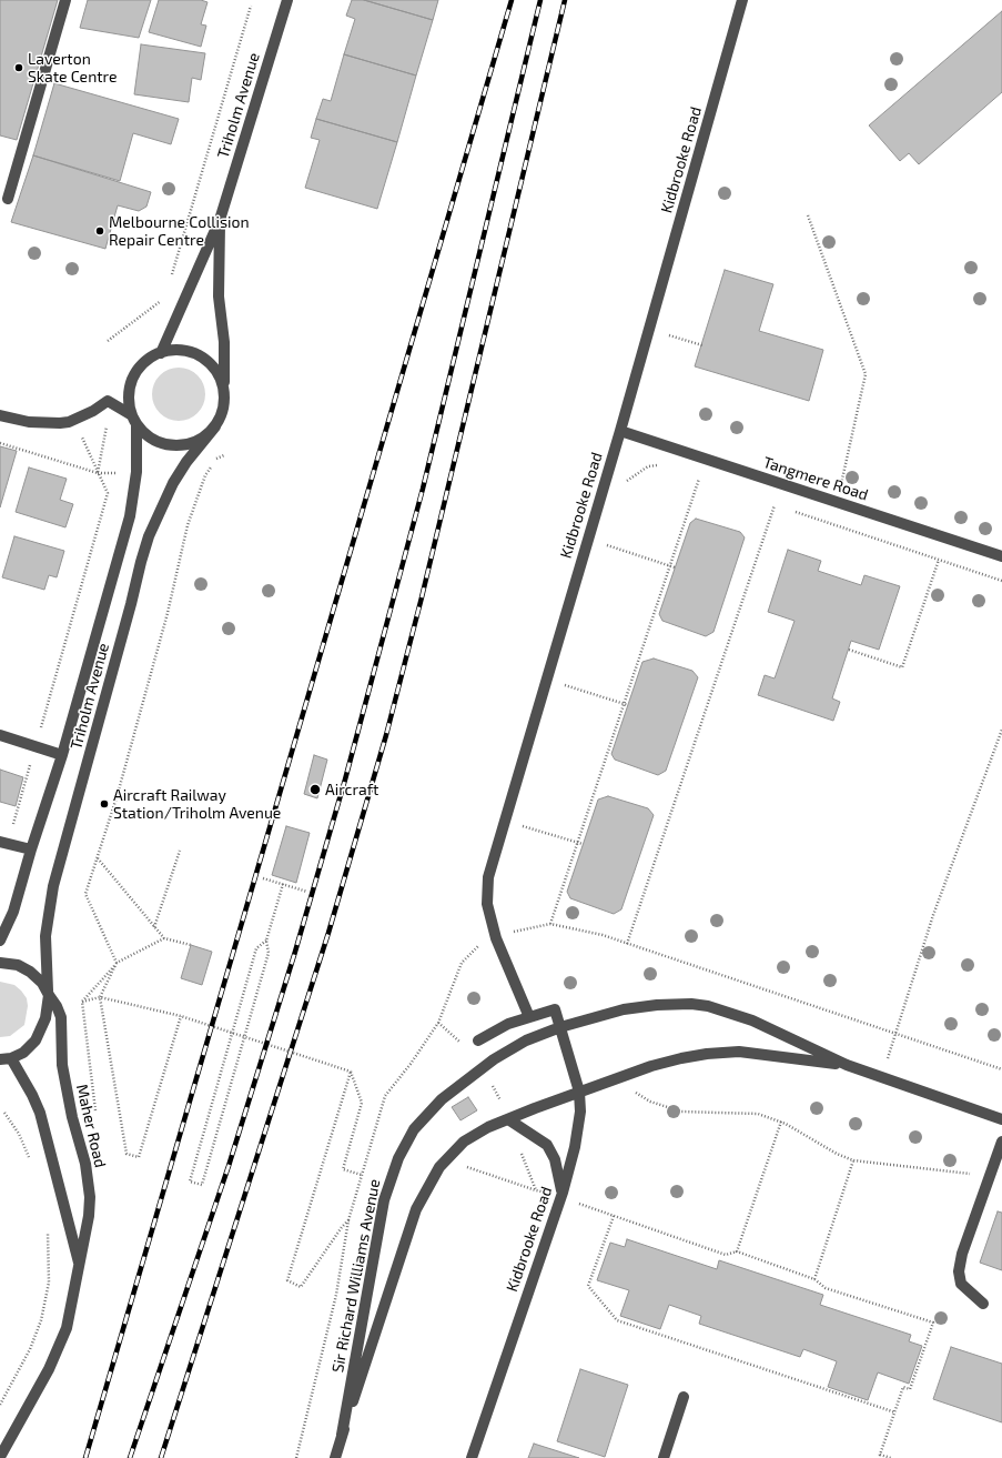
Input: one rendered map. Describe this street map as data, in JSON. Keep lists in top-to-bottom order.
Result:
{
  "streets": {
    "street": [
      "Triholm Avenue",
      "Kidbrooke Road",
      "Tangmere Road",
      "Maher Road",
      "Sir Richard Williams Avenue"
    ]
  },
  "crossings": [
    ["Triholm Avenue", "Maher Road"],
    ["Kidbrooke Road", "Tangmere Road"],
    ["Kidbrooke Road", "Sir Richard Williams Avenue"]
  ],
  "places": [
    "Laverton Skate Centre",
    "Melbourne Collision Repair Centre",
    "Aircraft",
    "Aircraft Railway Station/Triholm Avenue"
  ]
}
